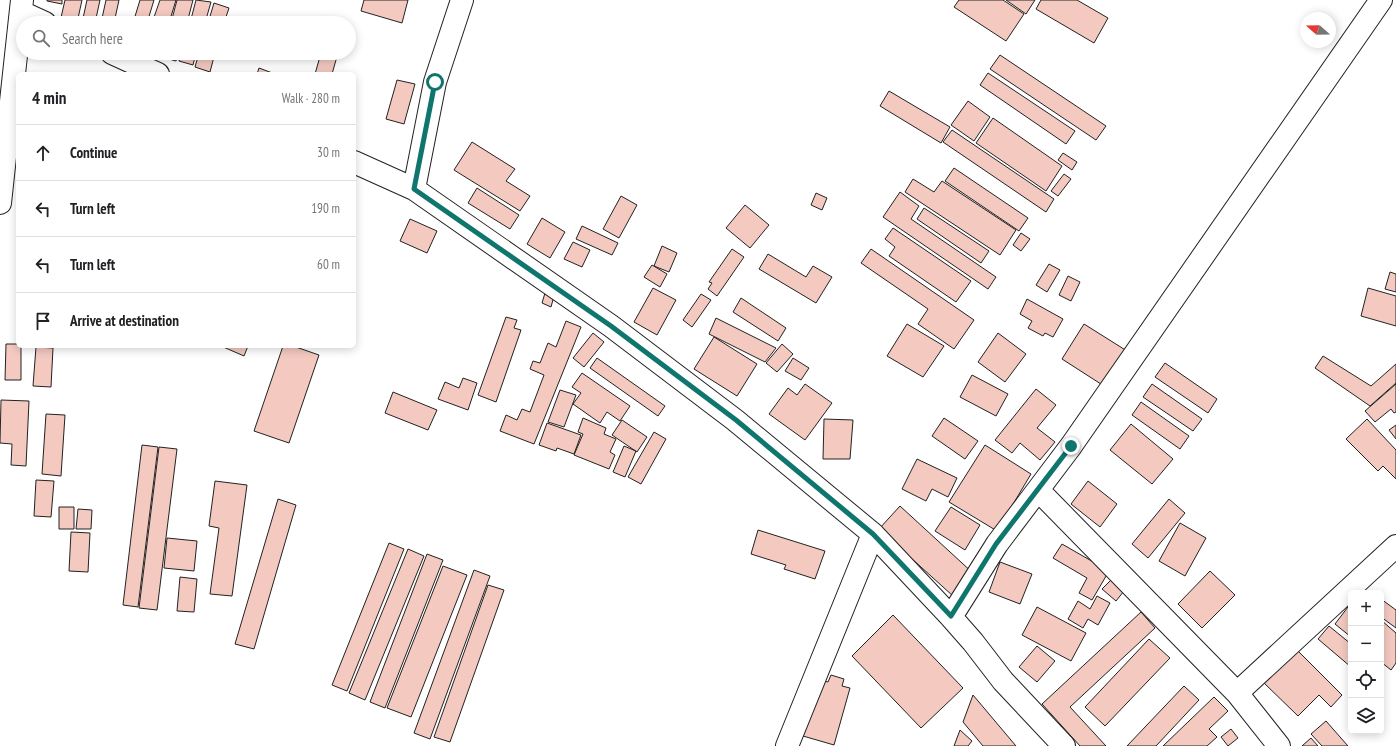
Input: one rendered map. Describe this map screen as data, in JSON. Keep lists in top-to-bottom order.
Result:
{
  "north": "left",
  "page": {
    "search": "Search here",
    "heading": ["4 min", "Walk · 280 m"],
    "list": [
      ["Continue", "30 m"],
      ["Turn left", "190 m"],
      ["Turn left", "60 m"],
      "Arrive at destination"
    ],
    "map_buttons": ["+", "−"]
  }
}
